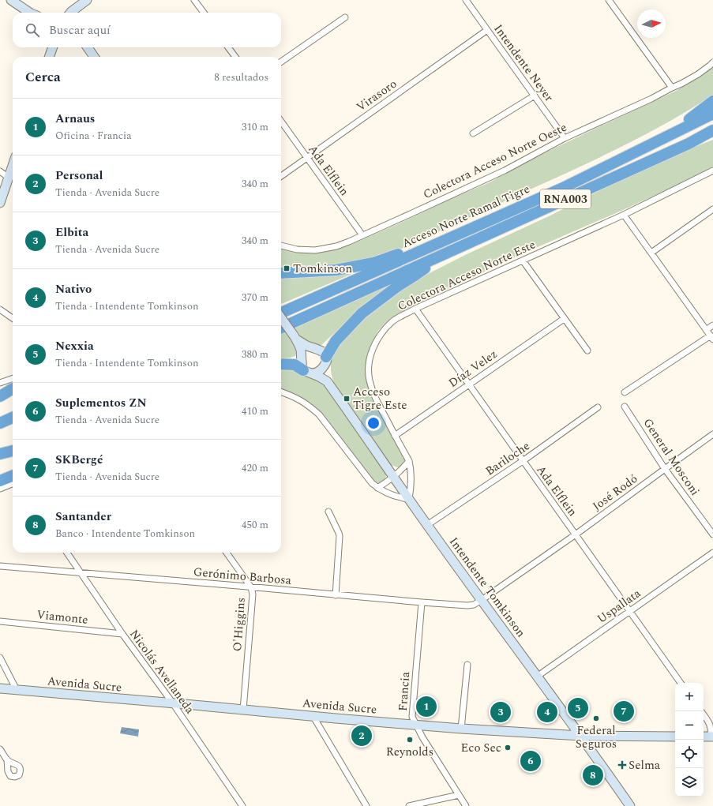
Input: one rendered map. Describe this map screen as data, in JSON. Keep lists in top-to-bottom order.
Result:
{
  "streets": {
    "highway": ["RNA003", "Acceso Norte Ramal Tigre"],
    "street": [
      "Intendente Neyer",
      "Virasoro",
      "Colectora Acceso Norte Oeste",
      "Ada Elflein",
      "Colectora Acceso Norte Este",
      "Díaz Velez",
      "General Mosconi",
      "Bariloche",
      "José Rodó",
      "Gerónimo Barbosa",
      "Intendente Tomkinson",
      "Uspallata",
      "Viamonte",
      "O'Higgins",
      "Nicolás Avellaneda",
      "Avenida Sucre",
      "Francia"
    ]
  },
  "crossings": [
    ["Intendente Neyer", "Virasoro"],
    ["Intendente Neyer", "Colectora Acceso Norte Oeste"],
    ["Virasoro", "Ada Elflein"],
    ["Colectora Acceso Norte Oeste", "Ada Elflein"],
    ["Ada Elflein", "Colectora Acceso Norte Este"],
    ["Ada Elflein", "Díaz Velez"],
    ["Ada Elflein", "Bariloche"],
    ["Ada Elflein", "José Rodó"],
    ["Ada Elflein", "Uspallata"],
    ["Colectora Acceso Norte Este", "Díaz Velez"],
    ["Colectora Acceso Norte Este", "Intendente Tomkinson"],
    ["General Mosconi", "José Rodó"],
    ["Bariloche", "Intendente Tomkinson"],
    ["José Rodó", "Gerónimo Barbosa"],
    ["José Rodó", "Intendente Tomkinson"],
    ["Gerónimo Barbosa", "Intendente Tomkinson"],
    ["Gerónimo Barbosa", "O'Higgins"],
    ["Gerónimo Barbosa", "Nicolás Avellaneda"],
    ["Gerónimo Barbosa", "Francia"],
    ["Intendente Tomkinson", "Uspallata"],
    ["Intendente Tomkinson", "Avenida Sucre"],
    ["Viamonte", "Nicolás Avellaneda"],
    ["O'Higgins", "Avenida Sucre"],
    ["Nicolás Avellaneda", "Avenida Sucre"],
    ["Avenida Sucre", "Francia"]
  ],
  "places": {
    "transit": ["Tomkinson", "Acceso Tigre Este"],
    "other": ["Federal Seguros", "Reynolds", "Eco Sec"],
    "health": ["Selma"]
  },
  "north": "right",
  "page": {
    "search": "Buscar aquí",
    "heading": ["Cerca", "8 resultados"],
    "list": [
      {
        "mark": "1",
        "name": "Arnaus",
        "note": "Oficina · Francia",
        "value": "310 m"
      },
      {
        "mark": "2",
        "name": "Personal",
        "note": "Tienda · Avenida Sucre",
        "value": "340 m"
      },
      {
        "mark": "3",
        "name": "Elbita",
        "note": "Tienda · Avenida Sucre",
        "value": "340 m"
      },
      {
        "mark": "4",
        "name": "Nativo",
        "note": "Tienda · Intendente Tomkinson",
        "value": "370 m"
      },
      {
        "mark": "5",
        "name": "Nexxia",
        "note": "Tienda · Intendente Tomkinson",
        "value": "380 m"
      },
      {
        "mark": "6",
        "name": "Suplementos ZN",
        "note": "Tienda · Avenida Sucre",
        "value": "410 m"
      },
      {
        "mark": "7",
        "name": "SKBergé",
        "note": "Tienda · Avenida Sucre",
        "value": "420 m"
      },
      {
        "mark": "8",
        "name": "Santander",
        "note": "Banco · Intendente Tomkinson",
        "value": "450 m"
      }
    ],
    "map_buttons": ["+", "−"],
    "pins": [
      "1",
      "5",
      "7",
      "3",
      "4",
      "2",
      "6",
      "8"
    ]
  }
}
